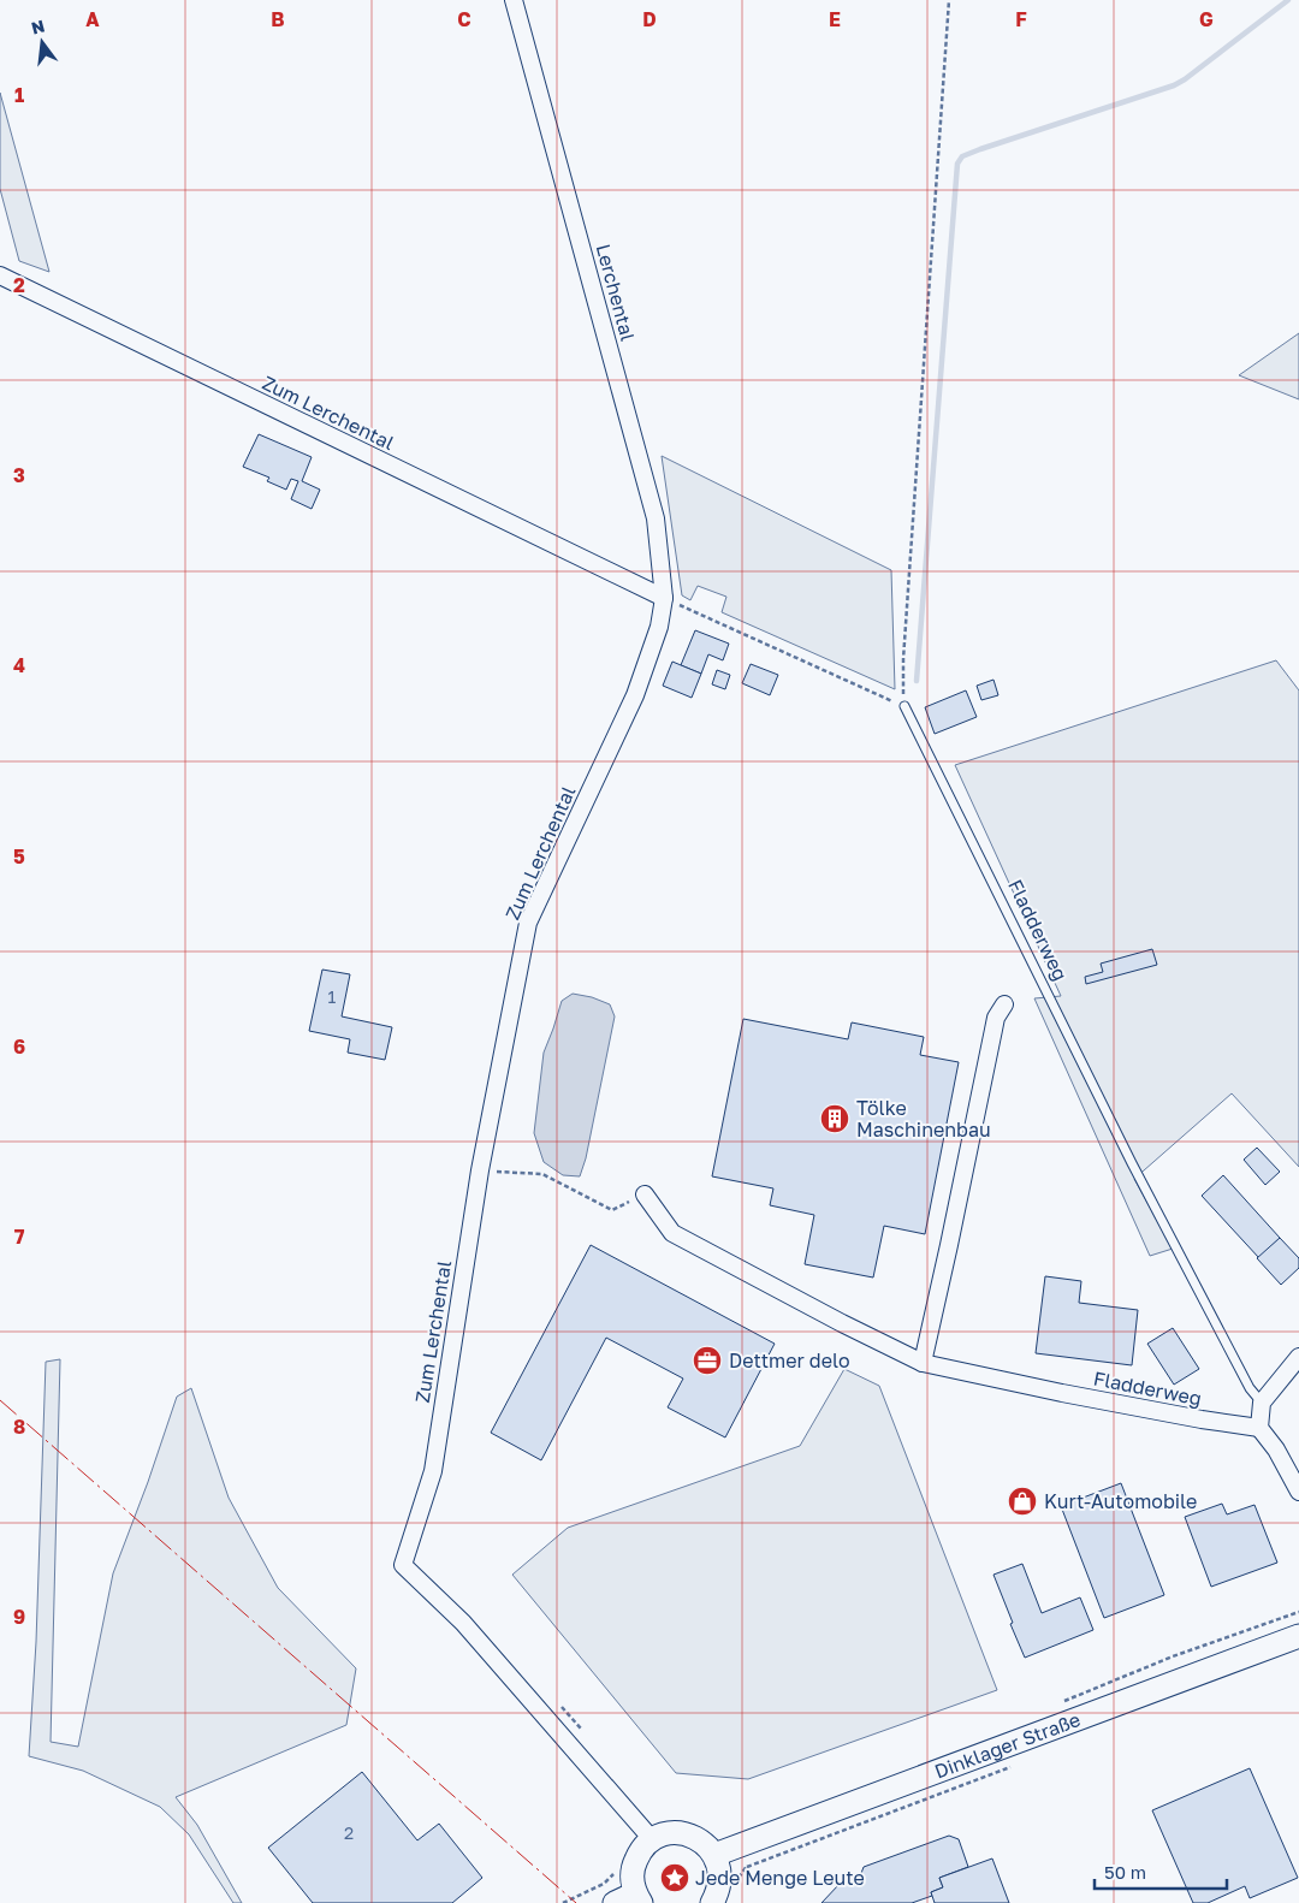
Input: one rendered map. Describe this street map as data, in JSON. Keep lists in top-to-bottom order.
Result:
{
  "streets": {
    "main road": ["Dinklager Straße"],
    "street": ["Lerchental", "Zum Lerchental", "Fladderweg"]
  },
  "crossings": [
    ["Lerchental", "Zum Lerchental"]
  ],
  "places": {
    "building": ["Tölke Maschinenbau"],
    "office": ["Dettmer delo"],
    "shop": ["Kurt-Automobile"],
    "place": ["Jede Menge Leute"]
  },
  "house_numbers": ["1", "2"],
  "scale_bar": "50 m",
  "north": "top",
  "grid": {
    "columns": [
      "A",
      "B",
      "C",
      "D",
      "E",
      "F",
      "G"
    ],
    "rows": [
      "1",
      "2",
      "3",
      "4",
      "5",
      "6",
      "7",
      "8",
      "9"
    ]
  }
}
